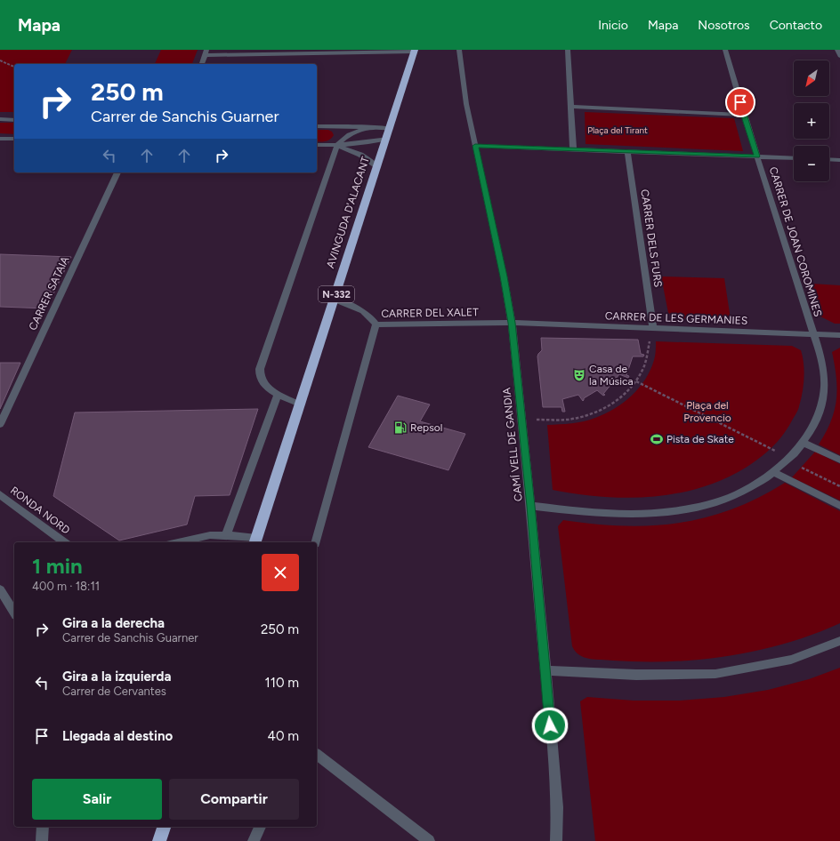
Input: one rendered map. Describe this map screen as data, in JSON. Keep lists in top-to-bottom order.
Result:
{
  "streets": {
    "highway": ["AVINGUDA D'ALACANT", "N-332"],
    "street": [
      "CARRER DELS FURS",
      "CARRER DE JOAN COROMINES",
      "CARRER SATAIA",
      "CARRER DEL XALET",
      "CARRER DE LES GERMANIES",
      "CAMÍ VELL DE GANDIA",
      "RONDA NORD"
    ]
  },
  "crossings": [
    ["AVINGUDA D'ALACANT", "CARRER DEL XALET"],
    ["CARRER DELS FURS", "CARRER DE LES GERMANIES"],
    ["CARRER DE JOAN COROMINES", "CARRER DE LES GERMANIES"],
    ["CARRER DEL XALET", "CARRER DE LES GERMANIES"],
    ["CARRER DEL XALET", "CAMÍ VELL DE GANDIA"],
    ["CARRER DE LES GERMANIES", "CAMÍ VELL DE GANDIA"]
  ],
  "parks": ["Plaça del Tirant", "Plaça del Provencio"],
  "places": {
    "theatre": ["Casa de la Música"],
    "fuel station": ["Repsol"],
    "sports": ["Pista de Skate"]
  },
  "north": "bottom left",
  "page": {
    "header": "Mapa",
    "nav": [
      "Inicio",
      "Mapa",
      "Nosotros",
      "Contacto"
    ],
    "map_buttons": ["+", "−"],
    "turn": ["250 m", "Carrer de Sanchis Guarner"],
    "heading": ["1 min", "400 m · 18:11"],
    "list": [
      {
        "name": "Gira a la derecha",
        "note": "Carrer de Sanchis Guarner",
        "value": "250 m"
      },
      {
        "name": "Gira a la izquierda",
        "note": "Carrer de Cervantes",
        "value": "110 m"
      },
      {
        "name": "Llegada al destino",
        "value": "40 m"
      }
    ],
    "buttons": ["Salir", "Compartir"]
  }
}
